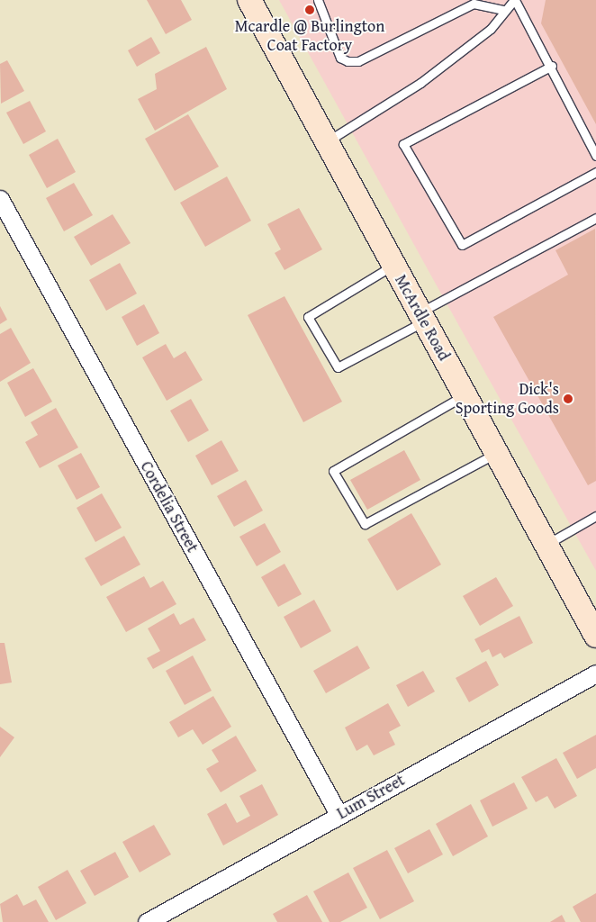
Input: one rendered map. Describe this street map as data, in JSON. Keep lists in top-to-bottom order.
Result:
{
  "streets": {
    "main road": ["McArdle Road"],
    "street": ["Cordelia Street", "Lum Street"]
  },
  "crossings": [
    ["Cordelia Street", "Lum Street"]
  ],
  "places": ["Mcardle @ Burlington Coat Factory", "Dick's Sporting Goods"]
}
